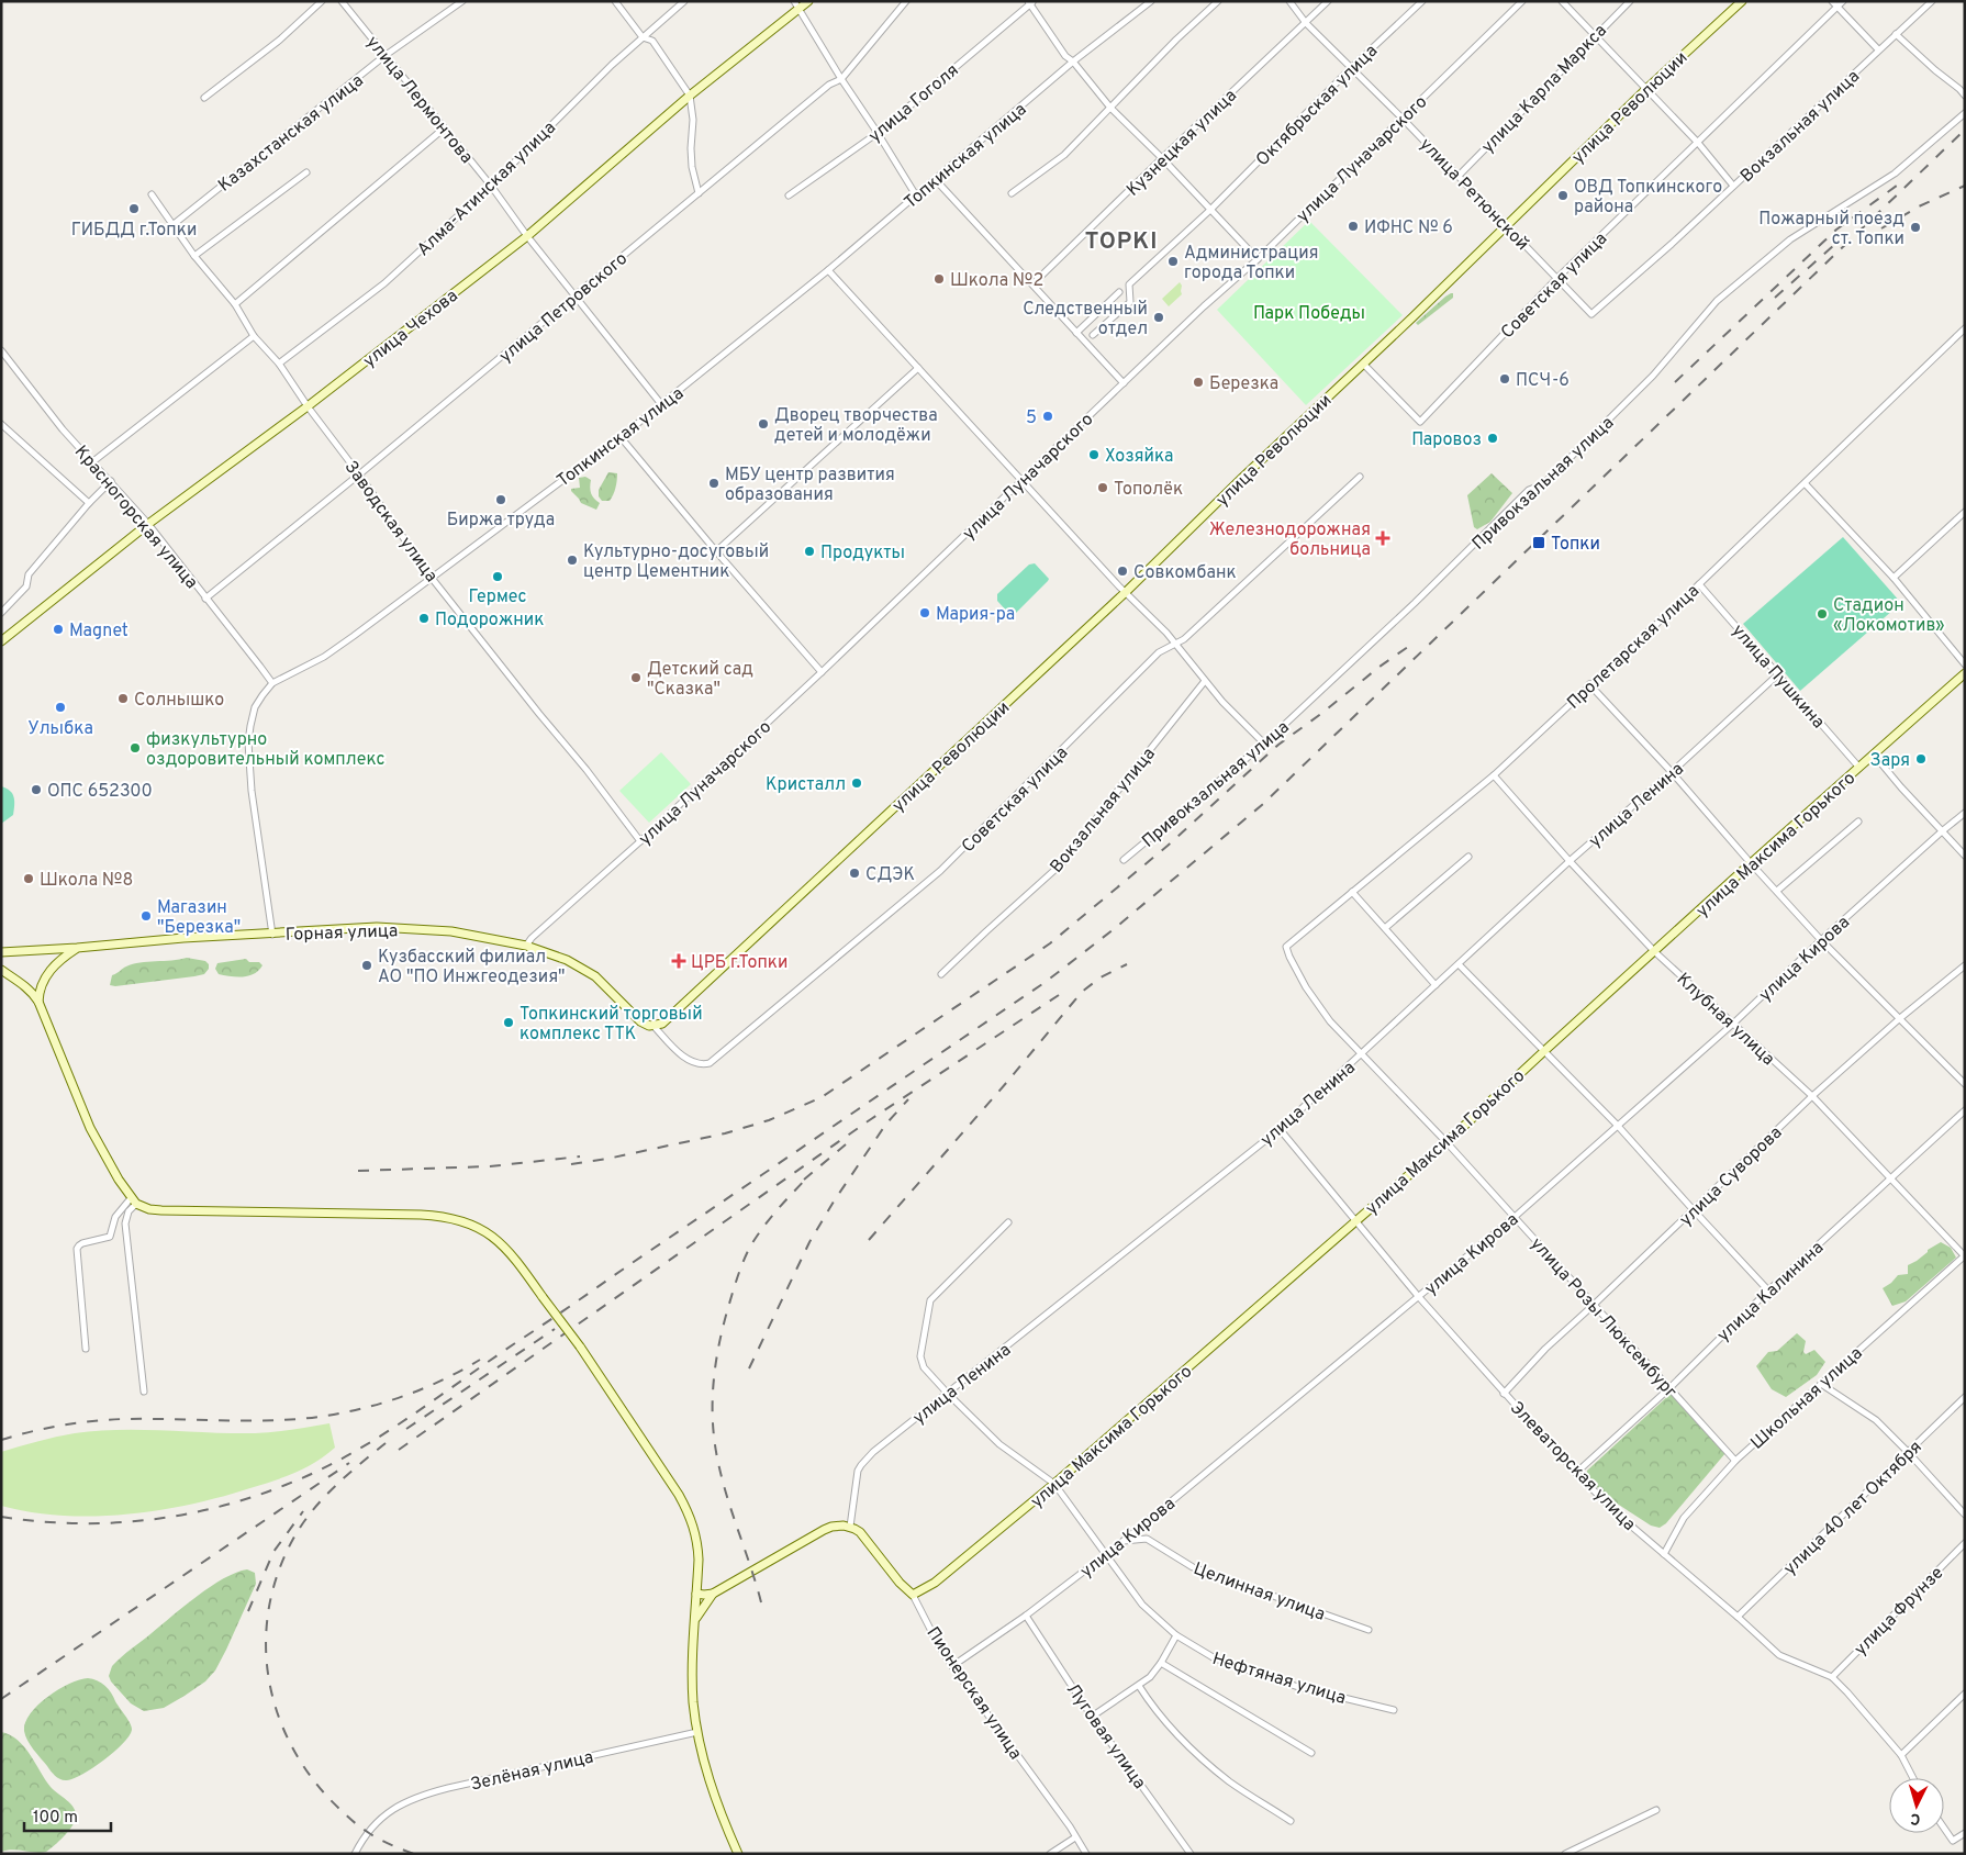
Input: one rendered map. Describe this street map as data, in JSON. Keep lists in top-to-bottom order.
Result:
{
  "streets": {
    "street": [
      "улица Карла Маркса",
      "улица Лермонтова",
      "улица Гоголя",
      "Октябрьская улица",
      "улица Революции",
      "Вокзальная улица",
      "Казахстанская улица",
      "Кузнецкая улица",
      "Топкинская улица",
      "улица Луначарского",
      "Алма-Атинская улица",
      "улица Ретюнской",
      "Советская улица",
      "улица Петровского",
      "улица Чехова",
      "Привокзальная улица",
      "Красногорская улица",
      "Заводская улица",
      "Пролетарская улица",
      "улица Пушкина",
      "улица Ленина",
      "улица Максима Горького",
      "Горная улица",
      "улица Кирова",
      "Клубная улица",
      "улица Суворова",
      "улица Калинина",
      "улица Розы Люксембург",
      "Школьная улица",
      "Элеваторская улица",
      "улица 40 лет Октября",
      "Целинная улица",
      "улица Фрунзе",
      "Нефтяная улица",
      "Пионерская улица",
      "Луговая улица",
      "Зелёная улица"
    ]
  },
  "crossings": [
    ["улица Карла Маркса", "улица Ретюнской"],
    ["улица Лермонтова", "Казахстанская улица"],
    ["улица Лермонтова", "Топкинская улица"],
    ["улица Лермонтова", "Алма-Атинская улица"],
    ["улица Лермонтова", "улица Петровского"],
    ["улица Лермонтова", "улица Чехова"],
    ["Октябрьская улица", "улица Ретюнской"],
    ["улица Революции", "улица Ретюнской"],
    ["улица Революции", "Советская улица"],
    ["улица Революции", "Горная улица"],
    ["Вокзальная улица", "улица Ретюнской"],
    ["Казахстанская улица", "Заводская улица"],
    ["Кузнецкая улица", "улица Ретюнской"],
    ["Топкинская улица", "Красногорская улица"],
    ["Топкинская улица", "Заводская улица"],
    ["Топкинская улица", "Горная улица"],
    ["улица Луначарского", "улица Ретюнской"],
    ["улица Луначарского", "Заводская улица"],
    ["улица Луначарского", "Горная улица"],
    ["Алма-Атинская улица", "Заводская улица"],
    ["улица Ретюнской", "Советская улица"],
    ["Советская улица", "Горная улица"],
    ["улица Петровского", "Красногорская улица"],
    ["улица Петровского", "Заводская улица"],
    ["улица Чехова", "Красногорская улица"],
    ["улица Чехова", "Заводская улица"],
    ["Пролетарская улица", "улица Пушкина"],
    ["Пролетарская улица", "Клубная улица"],
    ["Пролетарская улица", "улица Розы Люксембург"],
    ["улица Пушкина", "улица Ленина"],
    ["улица Пушкина", "улица Максима Горького"],
    ["улица Ленина", "Клубная улица"],
    ["улица Ленина", "улица Розы Люксембург"],
    ["улица Ленина", "Элеваторская улица"],
    ["улица Ленина", "Нефтяная улица"],
    ["улица Ленина", "Пионерская улица"],
    ["улица Максима Горького", "Клубная улица"],
    ["улица Максима Горького", "улица Розы Люксембург"],
    ["улица Максима Горького", "Элеваторская улица"],
    ["улица Максима Горького", "Нефтяная улица"],
    ["улица Максима Горького", "Пионерская улица"],
    ["улица Кирова", "Клубная улица"],
    ["улица Кирова", "улица Розы Люксембург"],
    ["улица Кирова", "Элеваторская улица"],
    ["улица Кирова", "Целинная улица"],
    ["улица Кирова", "Нефтяная улица"],
    ["улица Кирова", "Пионерская улица"],
    ["улица Кирова", "Луговая улица"],
    ["Клубная улица", "улица Суворова"],
    ["Клубная улица", "улица Калинина"],
    ["Клубная улица", "Школьная улица"],
    ["улица Суворова", "улица Розы Люксембург"],
    ["улица Суворова", "Элеваторская улица"],
    ["улица Калинина", "улица Розы Люксембург"],
    ["улица Калинина", "Элеваторская улица"],
    ["улица Розы Люксембург", "Школьная улица"],
    ["Школьная улица", "Элеваторская улица"],
    ["Элеваторская улица", "улица 40 лет Октября"],
    ["Элеваторская улица", "улица Фрунзе"]
  ],
  "districts": ["TOPKI"],
  "parks": ["Парк Победы"],
  "places": {
    "other": [
      "ОВД Топкинского района",
      "ГИБДД г.Топки",
      "ИФНС № 6",
      "Пожарный поезд ст. Топки",
      "Администрация города Топки",
      "Школа №2",
      "Следственный отдел",
      "ПСЧ-6",
      "Березка",
      "5",
      "Дворец творчества детей и молодёжи",
      "Паровоз",
      "Хозяйка",
      "МБУ центр развития образования",
      "Тополёк",
      "Биржа труда",
      "Продукты",
      "Культурно-досуговый центр Цементник",
      "Совкомбанк",
      "Гермес",
      "Мария-ра",
      "Стадион «Локомотив»",
      "Подорожник",
      "Magnet",
      "Детский сад \"Сказка\"",
      "Солнышко",
      "Улыбка",
      "физкультурно оздоровительный комплекс",
      "Заря",
      "Кристалл",
      "ОПС 652300",
      "СДЭК",
      "Школа №8",
      "Магазин \"Березка\"",
      "Кузбасский филиал АО \"ПО Инжгеодезия\"",
      "Топкинский торговый комплекс ТТК"
    ],
    "health": ["Железнодорожная больница", "ЦРБ г.Топки"],
    "transit": ["Топки"]
  },
  "scale_bar": "100 m",
  "north": "bottom"
}
